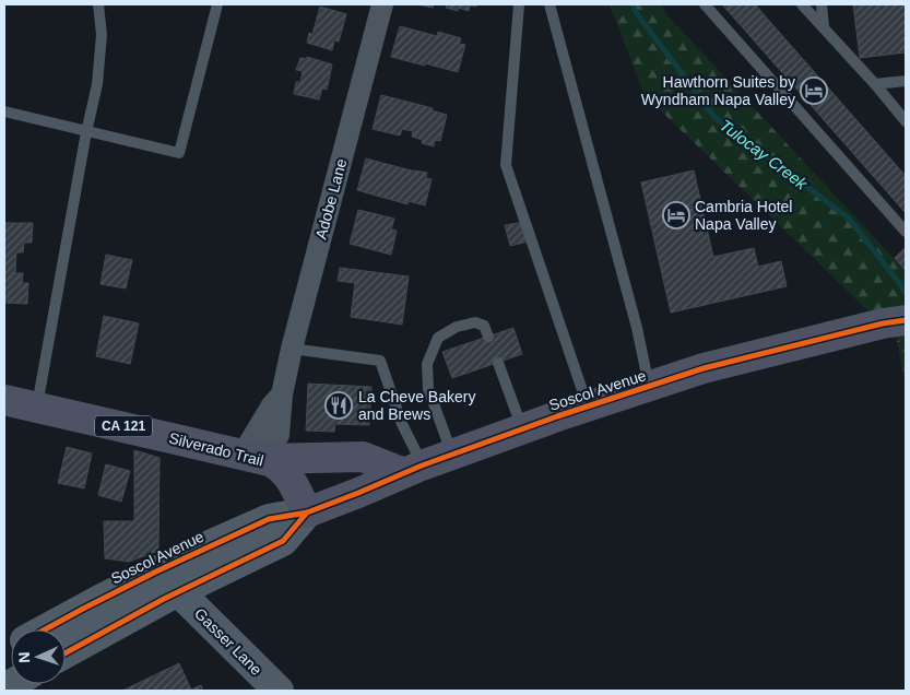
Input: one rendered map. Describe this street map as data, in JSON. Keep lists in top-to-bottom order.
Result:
{
  "streets": {
    "main road": [
      "Soscol Avenue",
      "CA 121",
      "Silverado Trail",
      "Gasser Lane"
    ],
    "street": ["Adobe Lane"]
  },
  "crossings": [
    ["Adobe Lane", "Silverado Trail"],
    ["Soscol Avenue", "Silverado Trail"],
    ["Soscol Avenue", "Gasser Lane"]
  ],
  "water": ["Tulocay Creek"],
  "places": {
    "hotel": ["Hawthorn Suites by Wyndham Napa Valley", "Cambria Hotel Napa Valley"],
    "restaurant": ["La Cheve Bakery and Brews"]
  },
  "north": "left"
}
